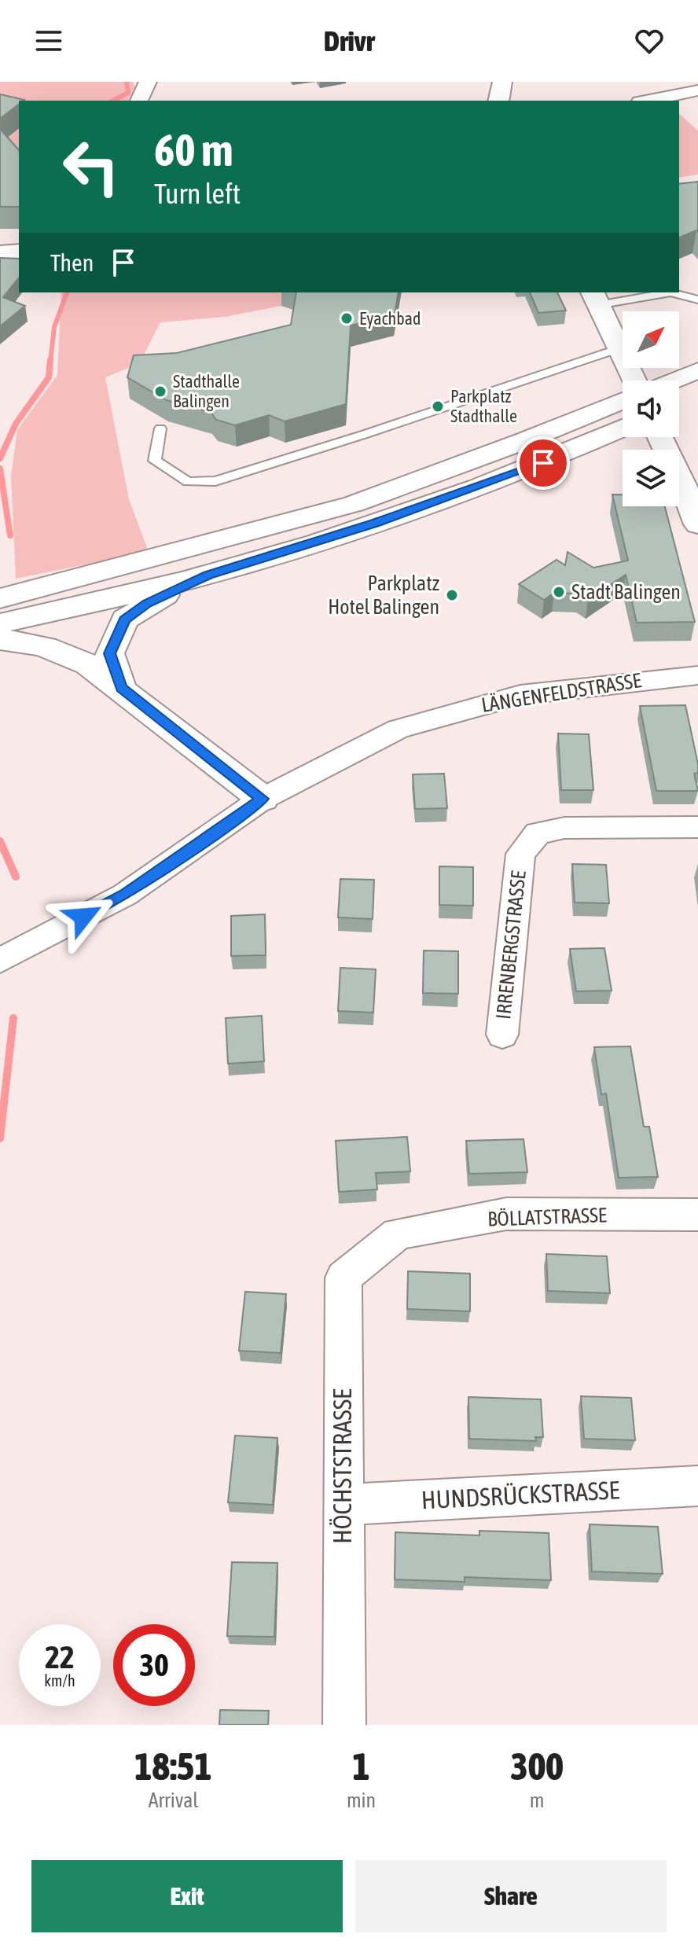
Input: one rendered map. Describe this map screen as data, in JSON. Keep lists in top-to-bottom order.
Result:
{
  "streets": {
    "street": [
      "LÄNGENFELDSTRASSE",
      "IRRENBERGSTRASSE",
      "BÖLLATSTRASSE",
      "HÖCHSTSTRASSE",
      "HUNDSRÜCKSTRASSE"
    ]
  },
  "crossings": [
    ["BÖLLATSTRASSE", "HÖCHSTSTRASSE"],
    ["HÖCHSTSTRASSE", "HUNDSRÜCKSTRASSE"]
  ],
  "places": [
    "Eyachbad",
    "Stadthalle Balingen",
    "Parkplatz Stadthalle",
    "Stadt Balingen",
    "Parkplatz Hotel Balingen"
  ],
  "north": "top right",
  "page": {
    "header": "Drivr",
    "turn": ["60 m", "Turn left"],
    "then": "Then",
    "speed": "22 km/h",
    "limit": "30",
    "eta": [
      "18:51",
      "Arrival",
      "1",
      "min",
      "300",
      "m"
    ],
    "buttons": ["Exit", "Share"]
  }
}
